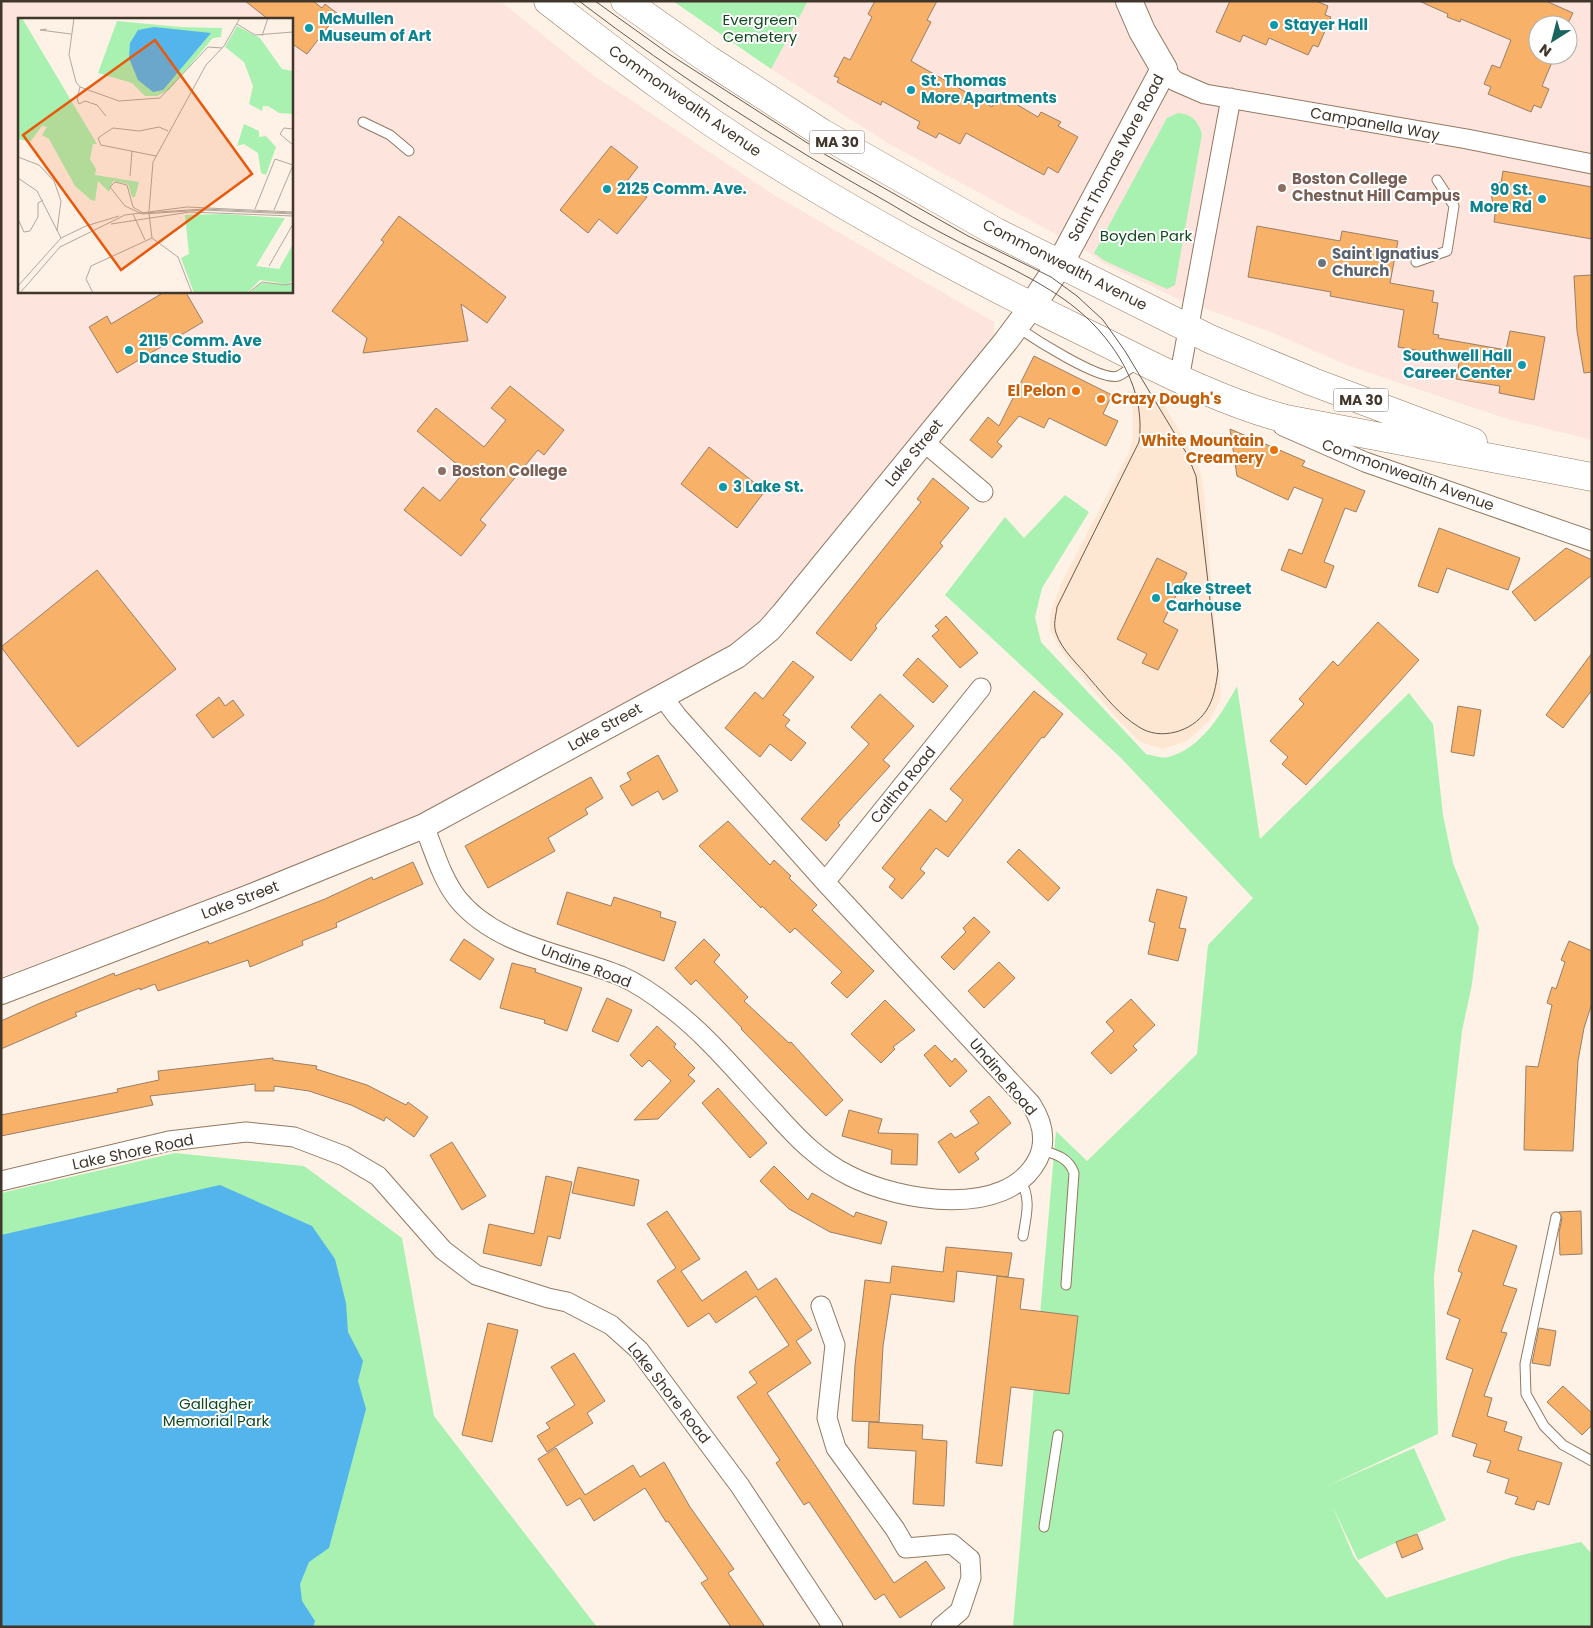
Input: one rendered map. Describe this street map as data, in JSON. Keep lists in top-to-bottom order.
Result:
{
  "streets": {
    "main road": [
      "Commonwealth Avenue",
      "MA 30",
      "Saint Thomas More Road",
      "Lake Street"
    ],
    "street": [
      "Campanella Way",
      "Caltha Road",
      "Undine Road",
      "Lake Shore Road"
    ]
  },
  "crossings": [
    ["Commonwealth Avenue", "Saint Thomas More Road"],
    ["Commonwealth Avenue", "Lake Street"],
    ["Campanella Way", "Saint Thomas More Road"],
    ["Saint Thomas More Road", "Lake Street"],
    ["Lake Street", "Undine Road"],
    ["Caltha Road", "Undine Road"]
  ],
  "parks": ["Evergreen Cemetery", "Boyden Park", "Gallagher Memorial Park"],
  "places": [
    "Stayer Hall",
    "McMullen Museum of Art",
    "St. Thomas More Apartments",
    "Boston College Chestnut Hill Campus",
    "2125 Comm. Ave.",
    "90 St. More Rd",
    "Saint Ignatius Church",
    "2115 Comm. Ave Dance Studio",
    "Southwell Hall Career Center",
    "El Pelon",
    "Crazy Dough's",
    "White Mountain Creamery",
    "Boston College",
    "3 Lake St.",
    "Lake Street Carhouse"
  ],
  "north": "bottom left"
}
